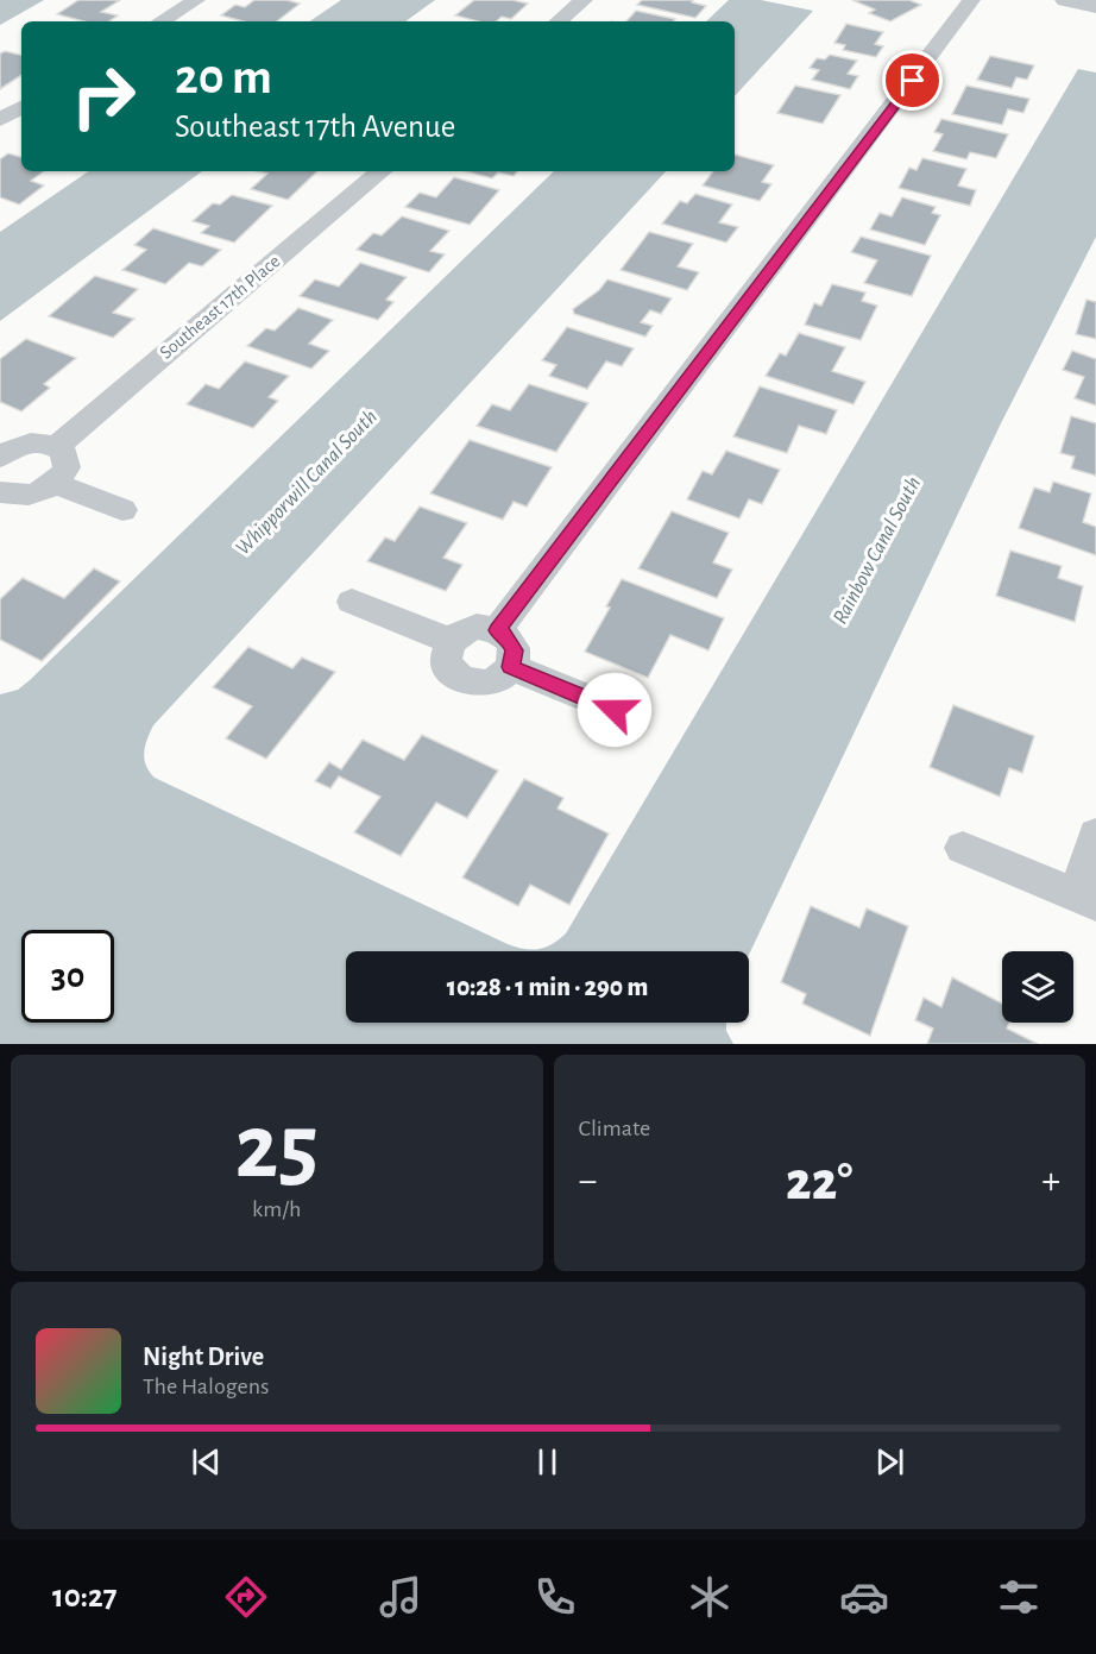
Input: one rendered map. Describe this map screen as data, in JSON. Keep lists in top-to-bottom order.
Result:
{
  "streets": {
    "street": ["Southeast 17th Place"]
  },
  "water": ["Whipporwill Canal South", "Rainbow Canal South"],
  "page": {
    "turn": ["20 m", "Southeast 17th Avenue"],
    "limit": "30",
    "trip": "10:28 · 1 min · 290 m",
    "tile": [
      ["25", "km/h"],
      "Climate"
    ],
    "heat": ["−", "22°", "+"],
    "song": ["Night Drive", "The Halogens"],
    "tabs": "10:27"
  }
}
